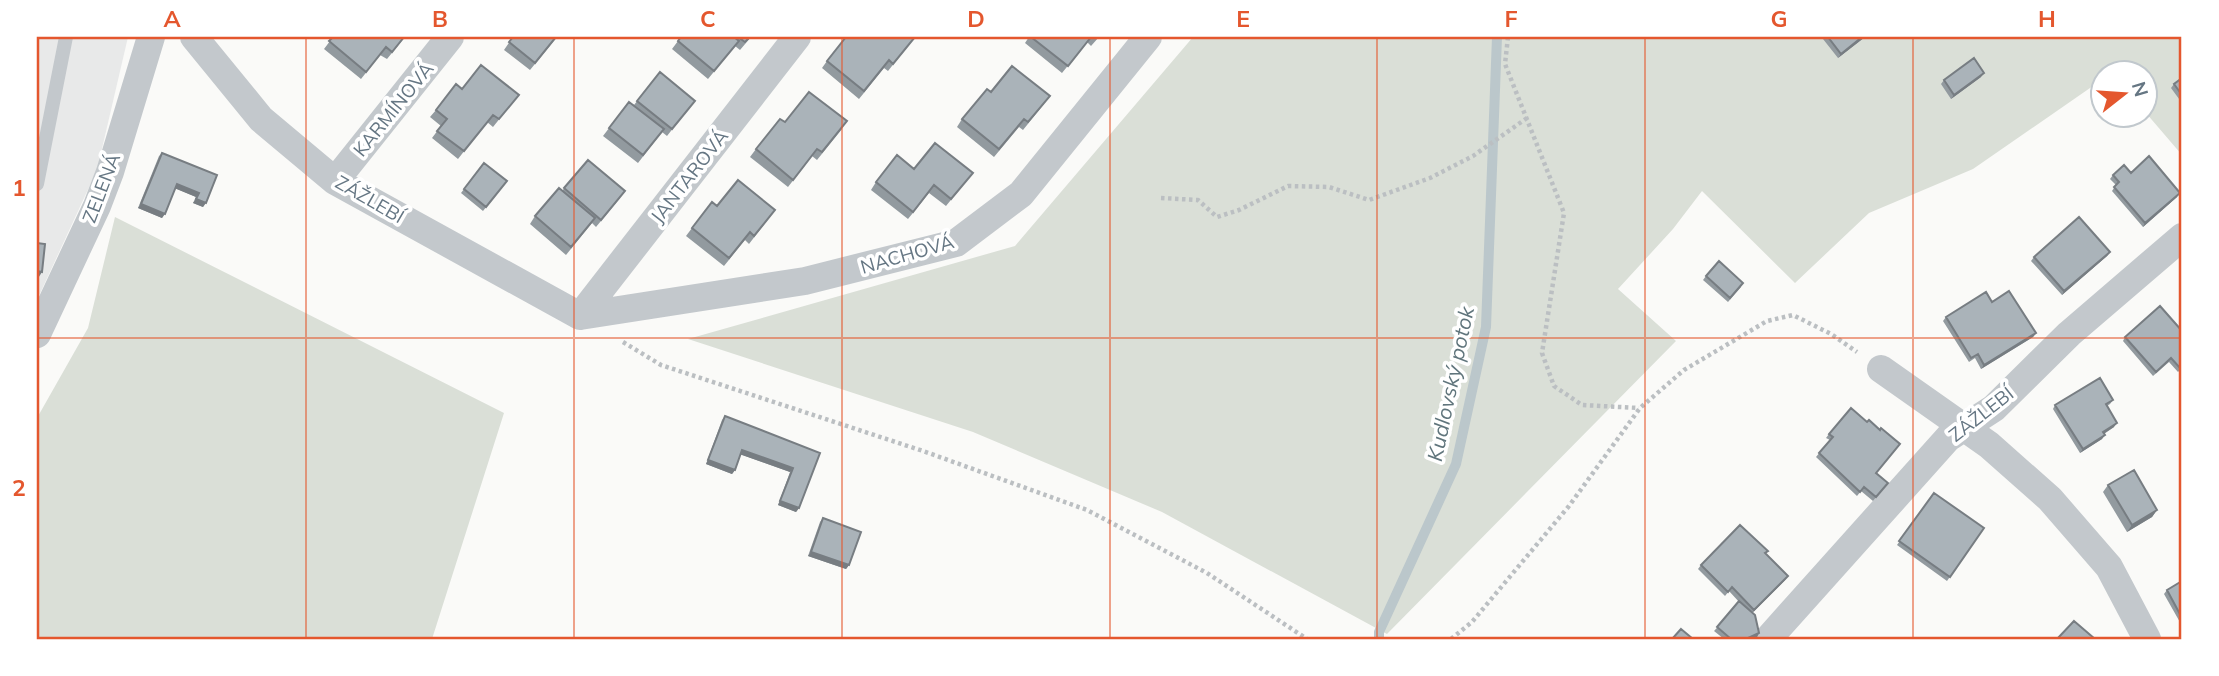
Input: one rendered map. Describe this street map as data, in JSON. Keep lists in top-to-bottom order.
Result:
{
  "streets": {
    "street": [
      "KARMÍNOVÁ",
      "JANTAROVÁ",
      "ZELENÁ",
      "ZÁŽLEBÍ",
      "NACHOVÁ"
    ]
  },
  "crossings": [
    ["KARMÍNOVÁ", "ZÁŽLEBÍ"],
    ["JANTAROVÁ", "ZÁŽLEBÍ"],
    ["JANTAROVÁ", "NACHOVÁ"],
    ["ZÁŽLEBÍ", "NACHOVÁ"]
  ],
  "water": ["Kudlovský potok"],
  "north": "right",
  "grid": {
    "columns": [
      "A",
      "B",
      "C",
      "D",
      "E",
      "F",
      "G",
      "H"
    ],
    "rows": ["1", "2"]
  }
}
